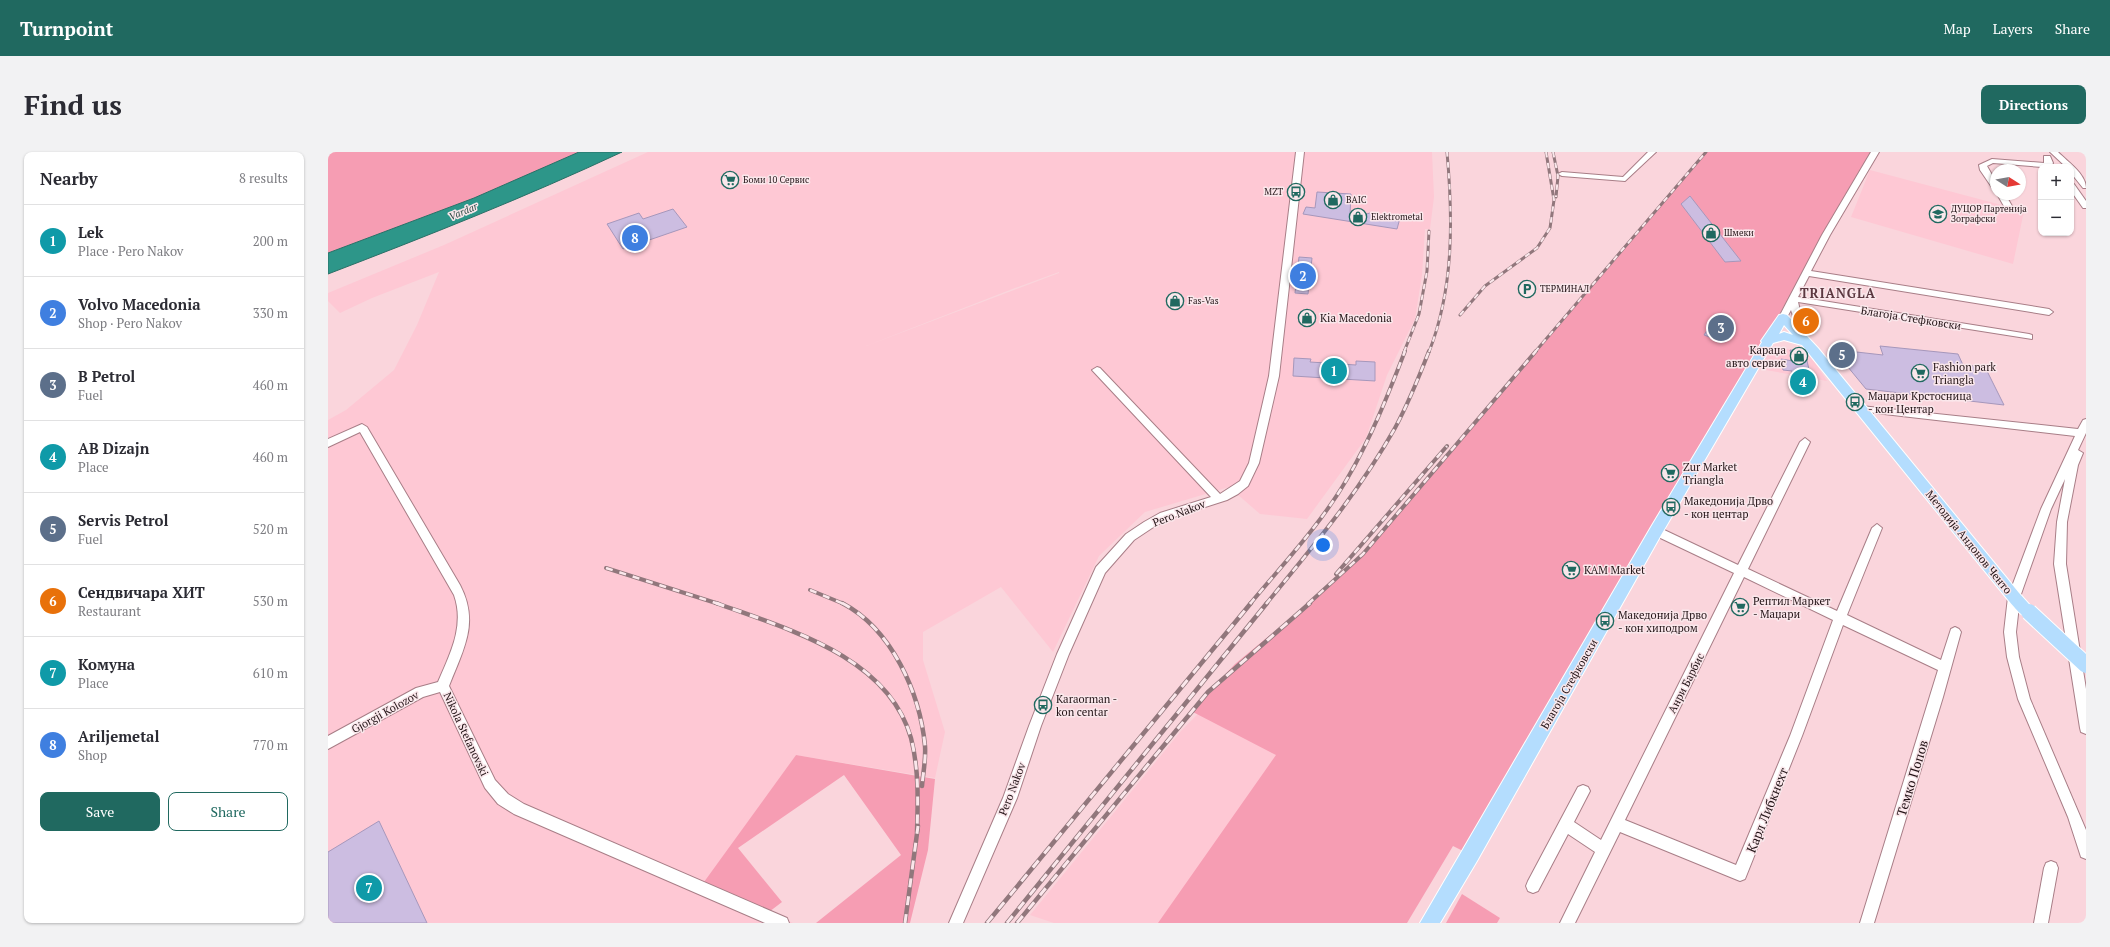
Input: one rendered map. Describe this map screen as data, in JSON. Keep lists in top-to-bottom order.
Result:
{
  "streets": {
    "main road": ["Благоја Стефковски", "Методија Андонов Ченто"],
    "street": [
      "Pero Nakov",
      "Анри Барбис",
      "Gjorgji Kolozov",
      "Nikola Stefanovski",
      "Темко Попов",
      "Карл Либкнехт"
    ]
  },
  "crossings": [
    ["Благоја Стефковски", "Методија Андонов Ченто"],
    ["Анри Барбис", "Карл Либкнехт"],
    ["Gjorgji Kolozov", "Nikola Stefanovski"]
  ],
  "districts": ["TRIANGLA"],
  "water": ["Vardar"],
  "places": {
    "supermarket": [
      "Боми 10 Сервис",
      "Fashion park Triangla",
      "Zur Market Triangla",
      "KAM Market",
      "Рептил Маркет - Маџари"
    ],
    "bus stop": [
      "MZT",
      "Маџари Крстосница - кон Центар",
      "Македонија Дрво - кон центар",
      "Македонија Дрво - кон хиподром",
      "Karaorman - kon centar"
    ],
    "shop": [
      "BAIC",
      "Elektrometal",
      "Шмеки",
      "Fas-Vas",
      "Kia Macedonia",
      "Караџа авто сервис"
    ],
    "school or university": ["ДУЦОР Партенија Зографски"],
    "parking": ["ТЕРМИНАЛ"]
  },
  "north": "right",
  "page": {
    "header": "Turnpoint",
    "nav": ["Map", "Layers", "Share"],
    "buttons": [
      "Directions",
      ["Save", "Share"]
    ],
    "title": "Find us",
    "heading": ["Nearby", "8 results"],
    "map_buttons": ["+", "−"],
    "list": [
      {
        "mark": "1",
        "name": "Lek",
        "note": "Place · Pero Nakov",
        "value": "200 m"
      },
      {
        "mark": "2",
        "name": "Volvo Macedonia",
        "note": "Shop · Pero Nakov",
        "value": "330 m"
      },
      {
        "mark": "3",
        "name": "B Petrol",
        "note": "Fuel",
        "value": "460 m"
      },
      {
        "mark": "4",
        "name": "AB Dizajn",
        "note": "Place",
        "value": "460 m"
      },
      {
        "mark": "5",
        "name": "Servis Petrol",
        "note": "Fuel",
        "value": "520 m"
      },
      {
        "mark": "6",
        "name": "Сендвичара ХИТ",
        "note": "Restaurant",
        "value": "530 m"
      },
      {
        "mark": "7",
        "name": "Комуна",
        "note": "Place",
        "value": "610 m"
      },
      {
        "mark": "8",
        "name": "Ariljemetal",
        "note": "Shop",
        "value": "770 m"
      }
    ],
    "pins": [
      "8",
      "2",
      "6",
      "3",
      "5",
      "1",
      "4",
      "7"
    ]
  }
}
